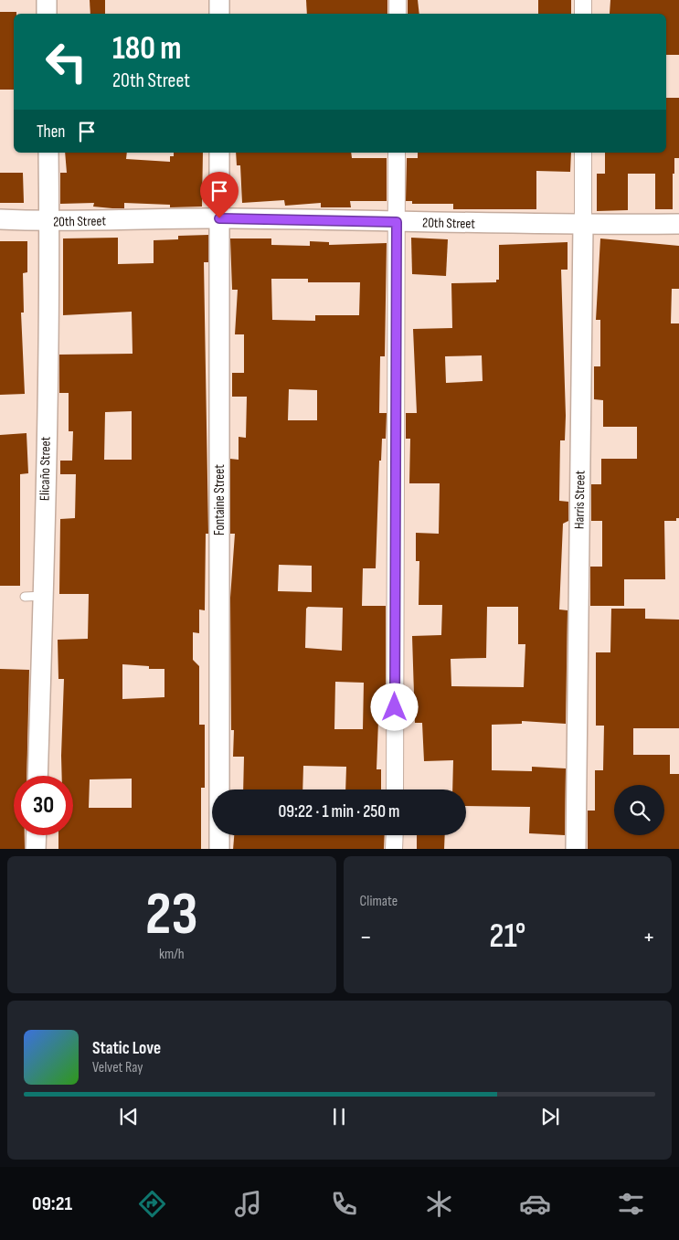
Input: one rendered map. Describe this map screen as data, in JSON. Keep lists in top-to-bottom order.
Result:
{
  "streets": {
    "street": [
      "20th Street",
      "Elicaño Street",
      "Fontaine Street",
      "Harris Street"
    ]
  },
  "crossings": [
    ["20th Street", "Elicaño Street"],
    ["20th Street", "Fontaine Street"],
    ["20th Street", "Harris Street"]
  ],
  "page": {
    "turn": ["180 m", "20th Street"],
    "then": "Then",
    "limit": "30",
    "trip": "09:22 · 1 min · 250 m",
    "tile": [
      ["23", "km/h"],
      "Climate"
    ],
    "heat": ["−", "21°", "+"],
    "song": ["Static Love", "Velvet Ray"],
    "tabs": "09:21"
  }
}
